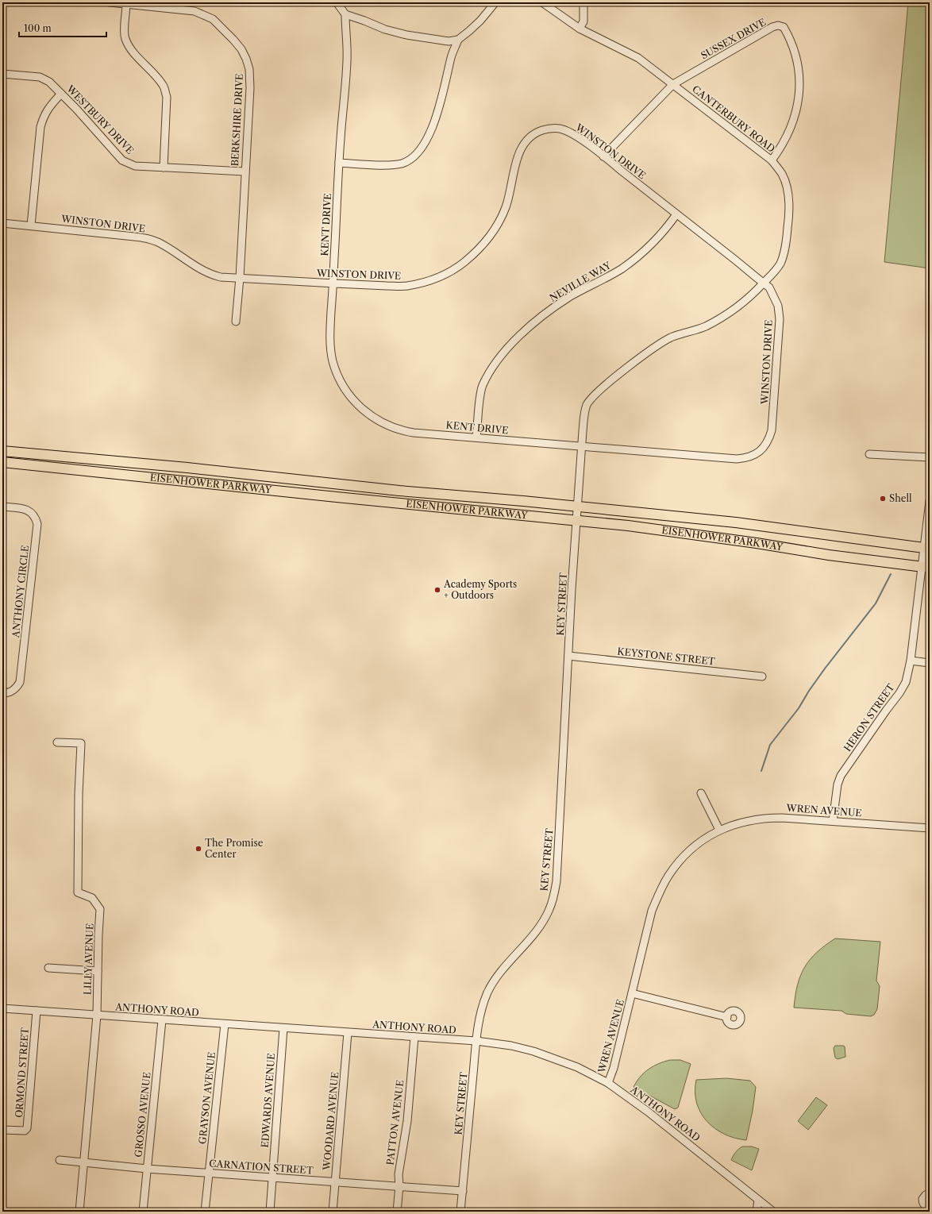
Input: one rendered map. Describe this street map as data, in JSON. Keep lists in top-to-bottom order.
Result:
{
  "streets": {
    "main road": ["EISENHOWER PARKWAY"],
    "street": [
      "SUSSEX DRIVE",
      "CANTERBURY ROAD",
      "WESTBURY DRIVE",
      "BERKSHIRE DRIVE",
      "WINSTON DRIVE",
      "KENT DRIVE",
      "NEVILLE WAY",
      "ANTHONY CIRCLE",
      "KEY STREET",
      "KEYSTONE STREET",
      "HERON STREET",
      "WREN AVENUE",
      "LILLY AVENUE",
      "ANTHONY ROAD",
      "ORMOND STREET",
      "GRAYSON AVENUE",
      "EDWARDS AVENUE",
      "GROSSO AVENUE",
      "WOODARD AVENUE",
      "PATTON AVENUE",
      "CARNATION STREET"
    ]
  },
  "crossings": [
    ["SUSSEX DRIVE", "CANTERBURY ROAD"],
    ["SUSSEX DRIVE", "WINSTON DRIVE"],
    ["CANTERBURY ROAD", "WINSTON DRIVE"],
    ["CANTERBURY ROAD", "KENT DRIVE"],
    ["CANTERBURY ROAD", "EISENHOWER PARKWAY"],
    ["CANTERBURY ROAD", "KEY STREET"],
    ["WESTBURY DRIVE", "BERKSHIRE DRIVE"],
    ["BERKSHIRE DRIVE", "WINSTON DRIVE"],
    ["WINSTON DRIVE", "KENT DRIVE"],
    ["WINSTON DRIVE", "NEVILLE WAY"],
    ["KENT DRIVE", "NEVILLE WAY"],
    ["EISENHOWER PARKWAY", "KEY STREET"],
    ["EISENHOWER PARKWAY", "HERON STREET"],
    ["KEY STREET", "KEYSTONE STREET"],
    ["KEY STREET", "ANTHONY ROAD"],
    ["KEY STREET", "CARNATION STREET"],
    ["HERON STREET", "WREN AVENUE"],
    ["WREN AVENUE", "ANTHONY ROAD"],
    ["LILLY AVENUE", "ANTHONY ROAD"],
    ["LILLY AVENUE", "CARNATION STREET"],
    ["ANTHONY ROAD", "ORMOND STREET"],
    ["ANTHONY ROAD", "GRAYSON AVENUE"],
    ["ANTHONY ROAD", "EDWARDS AVENUE"],
    ["ANTHONY ROAD", "GROSSO AVENUE"],
    ["ANTHONY ROAD", "WOODARD AVENUE"],
    ["ANTHONY ROAD", "PATTON AVENUE"],
    ["GRAYSON AVENUE", "CARNATION STREET"],
    ["EDWARDS AVENUE", "CARNATION STREET"],
    ["GROSSO AVENUE", "CARNATION STREET"],
    ["WOODARD AVENUE", "CARNATION STREET"],
    ["PATTON AVENUE", "CARNATION STREET"]
  ],
  "places": ["Shell", "Academy Sports + Outdoors", "The Promise Center"],
  "scale_bar": "100 m"
}
